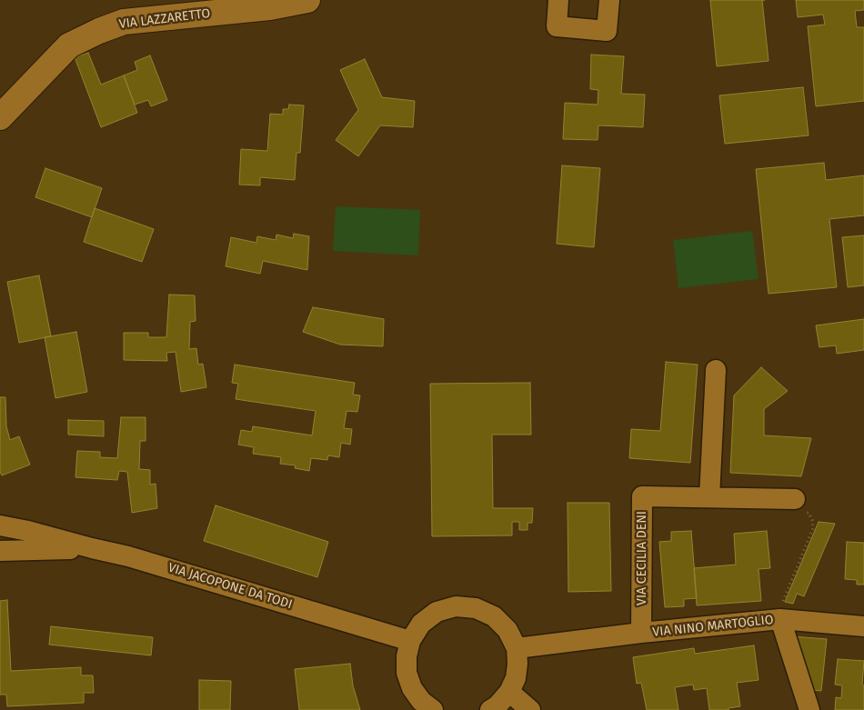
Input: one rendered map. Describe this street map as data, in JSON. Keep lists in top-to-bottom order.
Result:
{
  "streets": {
    "street": [
      "VIA LAZZARETTO",
      "VIA CECILIA DENI",
      "VIA JACOPONE DA TODI",
      "VIA NINO MARTOGLIO"
    ]
  },
  "crossings": [
    ["VIA CECILIA DENI", "VIA NINO MARTOGLIO"]
  ]
}
